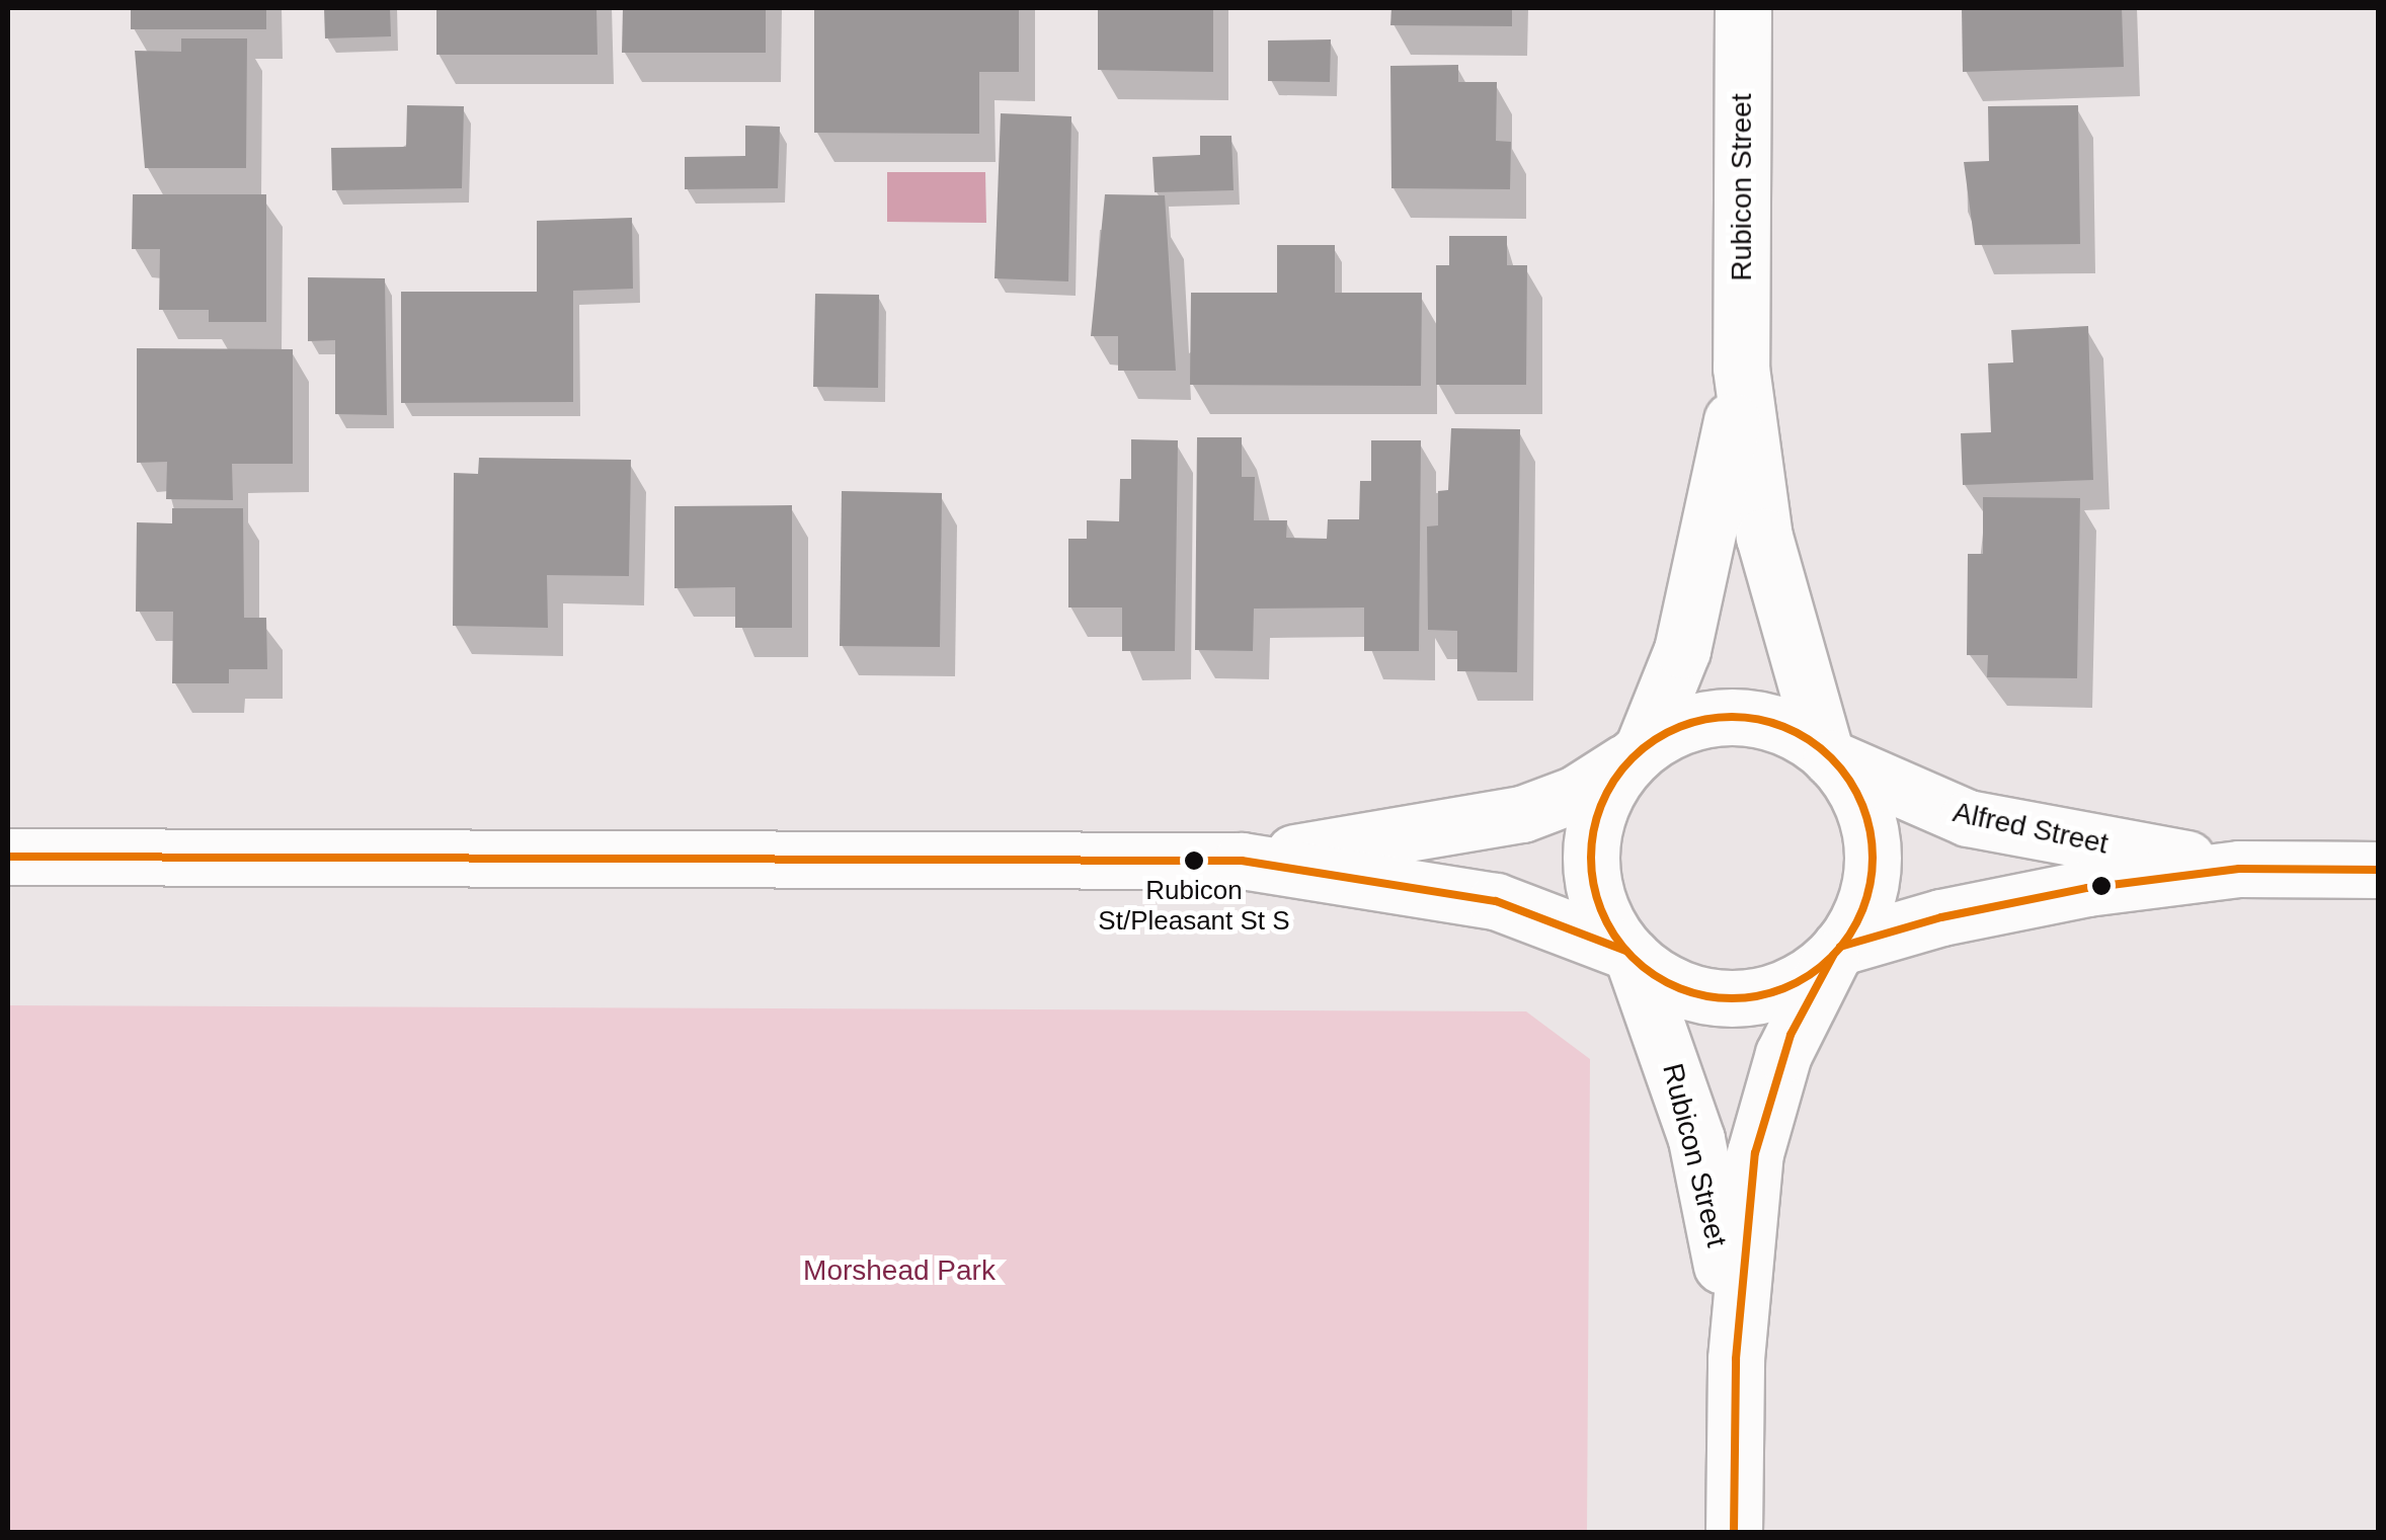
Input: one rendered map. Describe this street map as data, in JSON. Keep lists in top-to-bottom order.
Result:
{
  "streets": {
    "street": ["Rubicon Street", "Alfred Street"]
  },
  "crossings": [
    ["Rubicon Street", "Alfred Street"]
  ],
  "parks": ["Morshead Park"],
  "places": ["Rubicon St/Pleasant St S"]
}
